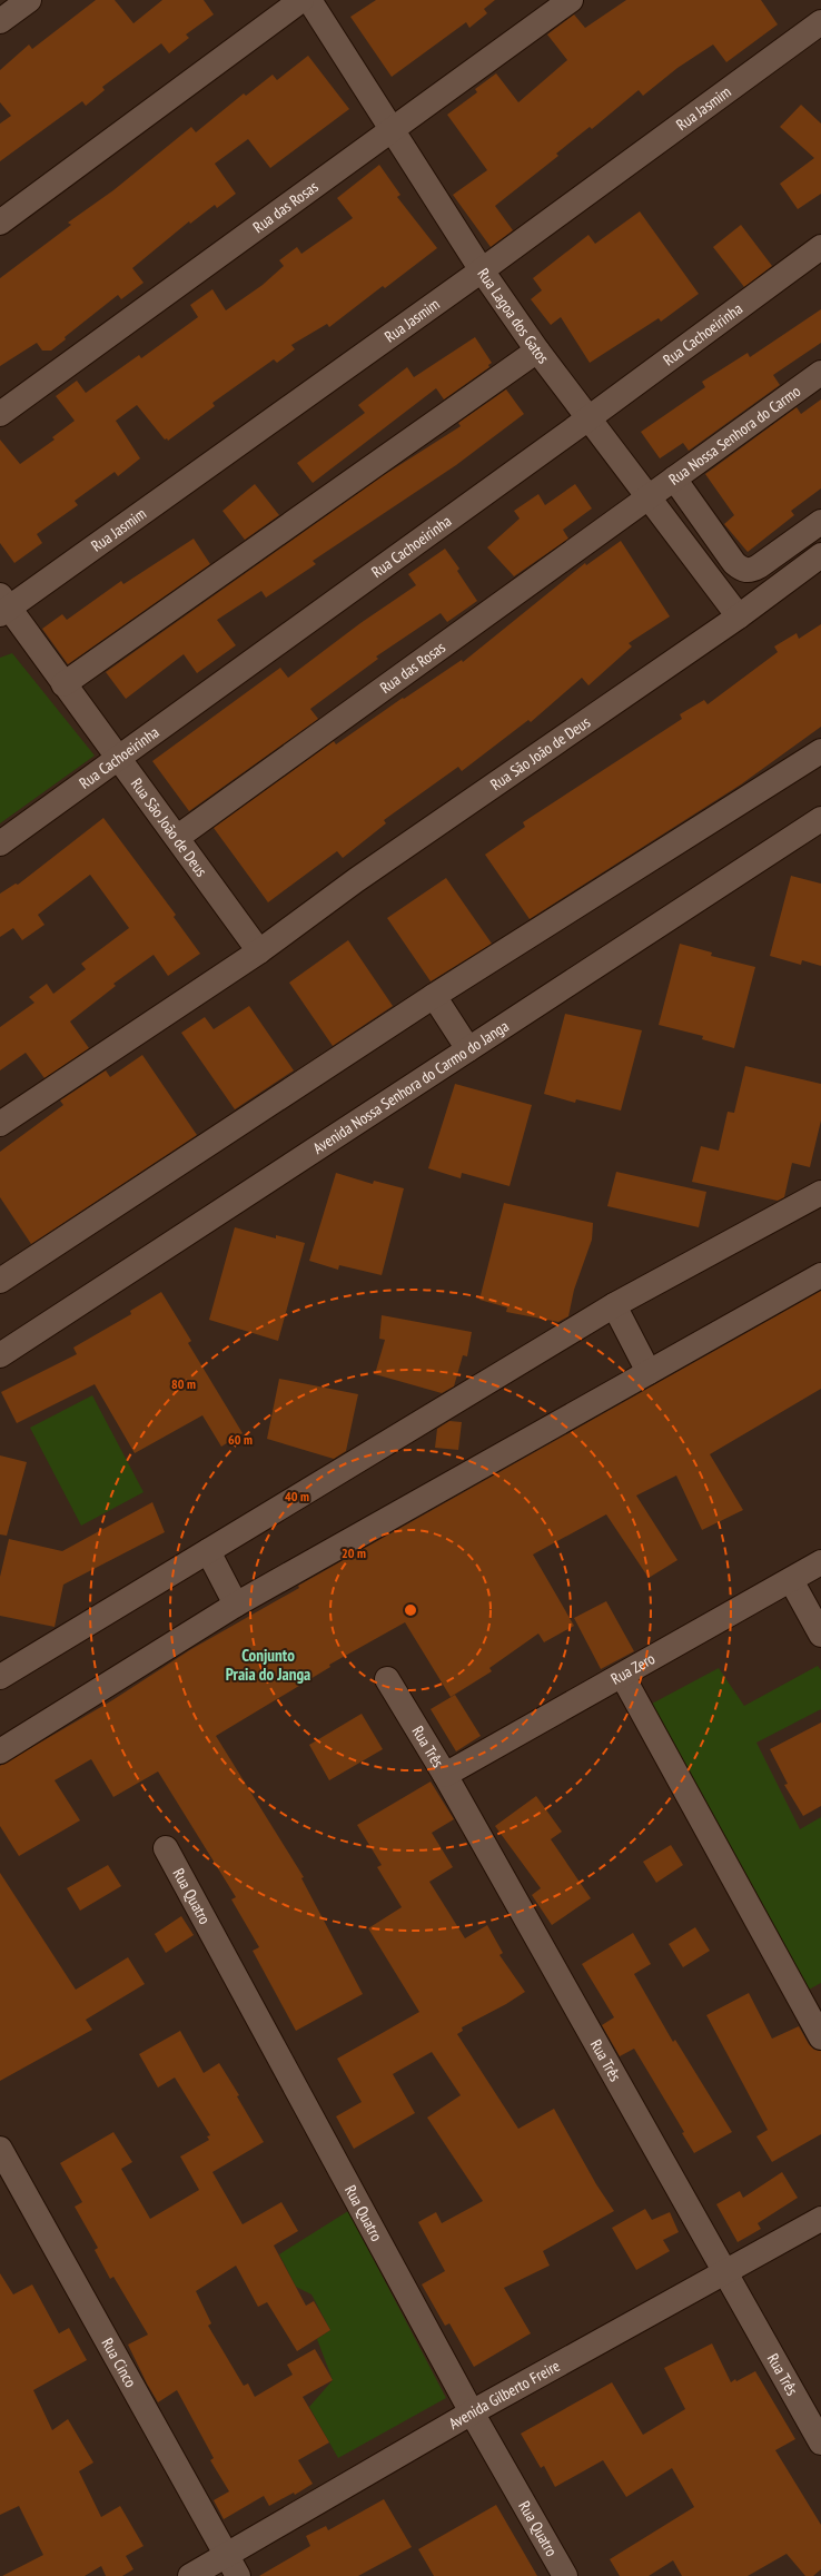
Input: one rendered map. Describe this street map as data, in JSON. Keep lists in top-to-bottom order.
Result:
{
  "streets": {
    "street": [
      "Rua Jasmim",
      "Rua das Rosas",
      "Rua Lagoa dos Gatos",
      "Rua Cachoeirinha",
      "Rua Nossa Senhora do Carmo",
      "Rua São João de Deus",
      "Avenida Nossa Senhora do Carmo do Janga",
      "Rua Zero",
      "Rua Três",
      "Rua Quatro",
      "Rua Cinco",
      "Avenida Gilberto Freire"
    ]
  },
  "crossings": [
    ["Rua Jasmim", "Rua Lagoa dos Gatos"],
    ["Rua Jasmim", "Rua São João de Deus"],
    ["Rua das Rosas", "Rua Lagoa dos Gatos"],
    ["Rua das Rosas", "Rua Nossa Senhora do Carmo"],
    ["Rua das Rosas", "Rua São João de Deus"],
    ["Rua Lagoa dos Gatos", "Rua Cachoeirinha"],
    ["Rua Lagoa dos Gatos", "Rua Nossa Senhora do Carmo"],
    ["Rua Lagoa dos Gatos", "Rua São João de Deus"],
    ["Rua Cachoeirinha", "Rua São João de Deus"],
    ["Rua Zero", "Rua Três"],
    ["Rua Três", "Avenida Gilberto Freire"],
    ["Rua Quatro", "Avenida Gilberto Freire"],
    ["Rua Cinco", "Avenida Gilberto Freire"]
  ],
  "districts": ["Conjunto Praia do Janga"],
  "rings": [
    "80 m",
    "60 m",
    "40 m",
    "20 m"
  ]
}
